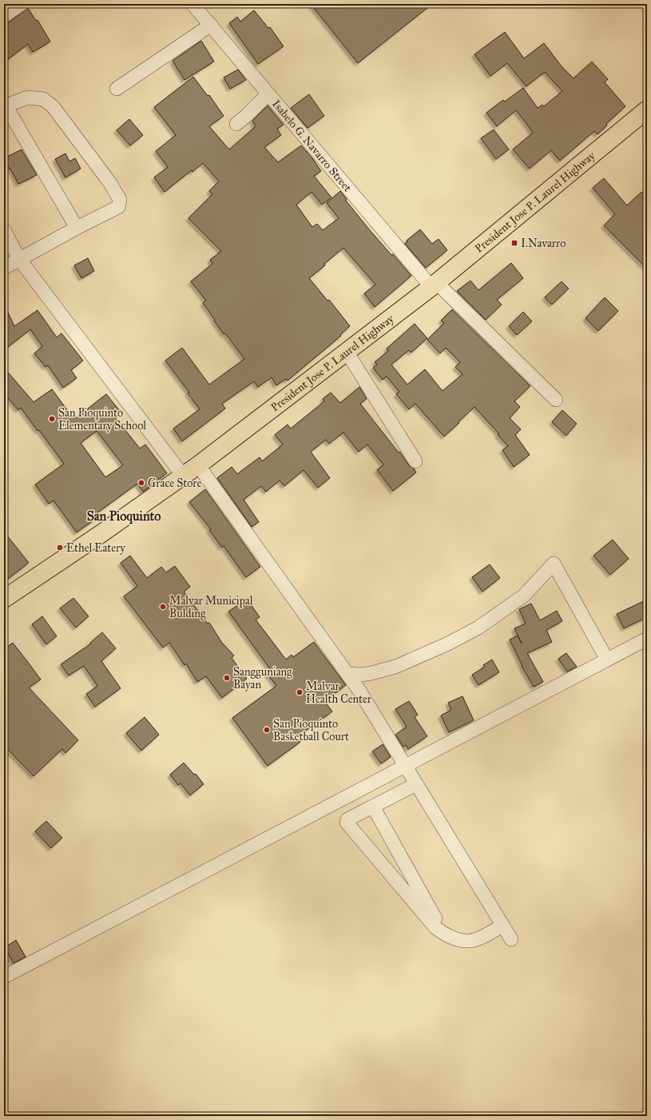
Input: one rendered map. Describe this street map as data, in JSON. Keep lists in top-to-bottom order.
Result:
{
  "streets": {
    "highway": ["President Jose P. Laurel Highway"],
    "street": ["Isabelo G. Navarro Street"]
  },
  "crossings": [
    ["Isabelo G. Navarro Street", "President Jose P. Laurel Highway"]
  ],
  "districts": ["San Pioquinto"],
  "places": {
    "transit": ["I.Navarro"],
    "other": [
      "San Pioquinto Elementary School",
      "Grace Store",
      "Ethel Eatery",
      "Malvar Municipal Bulding",
      "Sangguniang Bayan",
      "Malvar Health Center",
      "San Pioquinto Basketball Court"
    ]
  }
}
